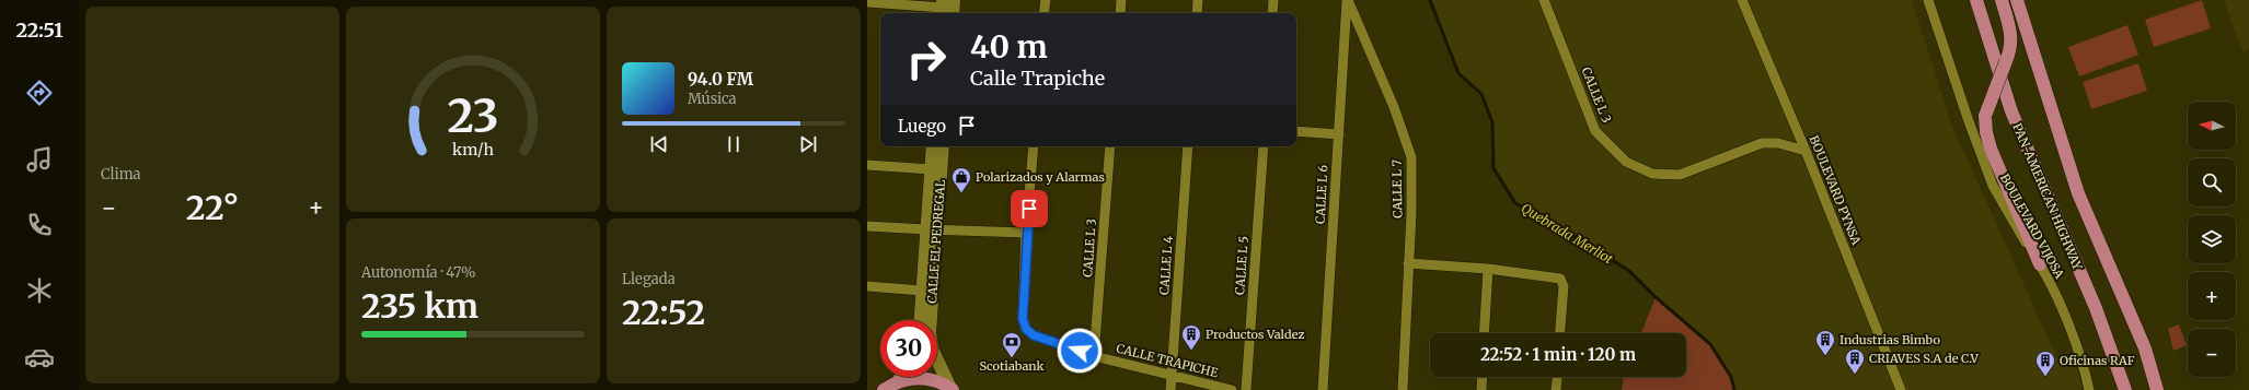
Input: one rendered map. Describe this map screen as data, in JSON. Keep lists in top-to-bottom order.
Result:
{
  "streets": {
    "main road": ["PAN-AMERICAN HIGHWAY", "CALLE EL PEDREGAL"],
    "street": [
      "CALLE L 3",
      "CALLE L 7",
      "BOULEVARD PYNSA",
      "CALLE L 6",
      "BOULEVARD VIJOSA",
      "CALLE L 4",
      "CALLE L 5",
      "CALLE TRAPICHE"
    ]
  },
  "crossings": [
    ["CALLE L 3", "BOULEVARD PYNSA"],
    ["CALLE L 3", "CALLE TRAPICHE"],
    ["CALLE L 7", "CALLE L 6"],
    ["CALLE L 4", "CALLE TRAPICHE"]
  ],
  "water": ["Quebrada Merliot"],
  "places": {
    "shop": ["Polarizados y Alarmas"],
    "building": [
      "Productos Valdez",
      "Industrias Bimbo",
      "CRIAVES S.A de C.V",
      "Oficinas RAF"
    ],
    "bank": ["Scotiabank"]
  },
  "north": "left",
  "page": {
    "tabs": "22:51",
    "tile": [
      "Clima",
      ["Autonomía · 47%", "235 km"],
      ["Llegada", "22:52"]
    ],
    "turn": ["40 m", "Calle Trapiche"],
    "song": ["94.0 FM", "Música"],
    "map_buttons": ["+", "−"],
    "then": "Luego",
    "heat": ["−", "22°", "+"],
    "limit": "30",
    "trip": "22:52 · 1 min · 120 m",
    "gauge": ["23", "km/h"]
  }
}
